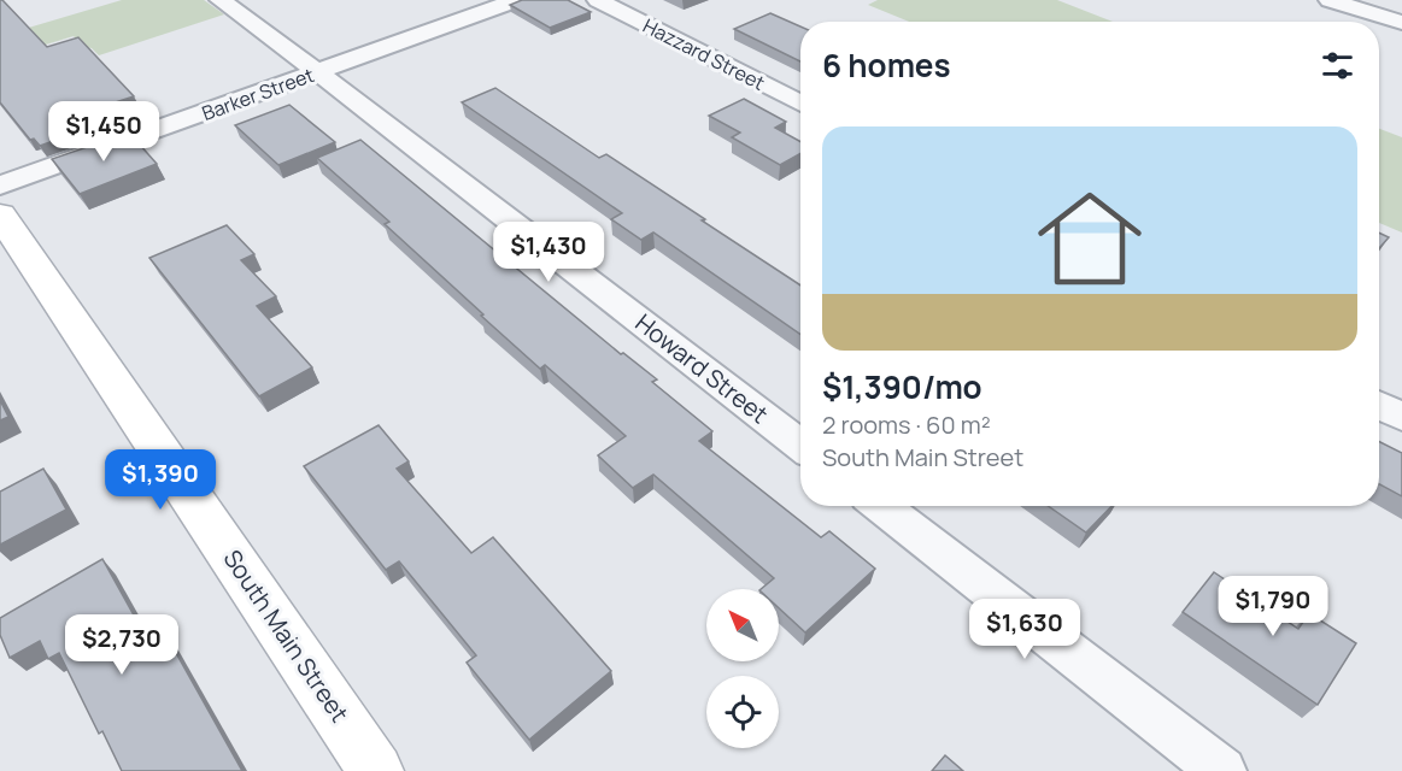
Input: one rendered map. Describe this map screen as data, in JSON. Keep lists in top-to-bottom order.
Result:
{
  "streets": {
    "street": [
      "Hazzard Street",
      "Barker Street",
      "Howard Street",
      "South Main Street"
    ]
  },
  "crossings": [
    ["Barker Street", "Howard Street"]
  ],
  "north": "top left",
  "page": {
    "heading": "6 homes",
    "price": [
      "$1,450",
      "$1,430",
      "$1,390",
      "$1,790",
      "$1,630",
      "$2,730"
    ],
    "list": [
      {
        "name": "$1,390/mo",
        "note": "2 rooms · 60 m² · South Main Street"
      }
    ]
  }
}
